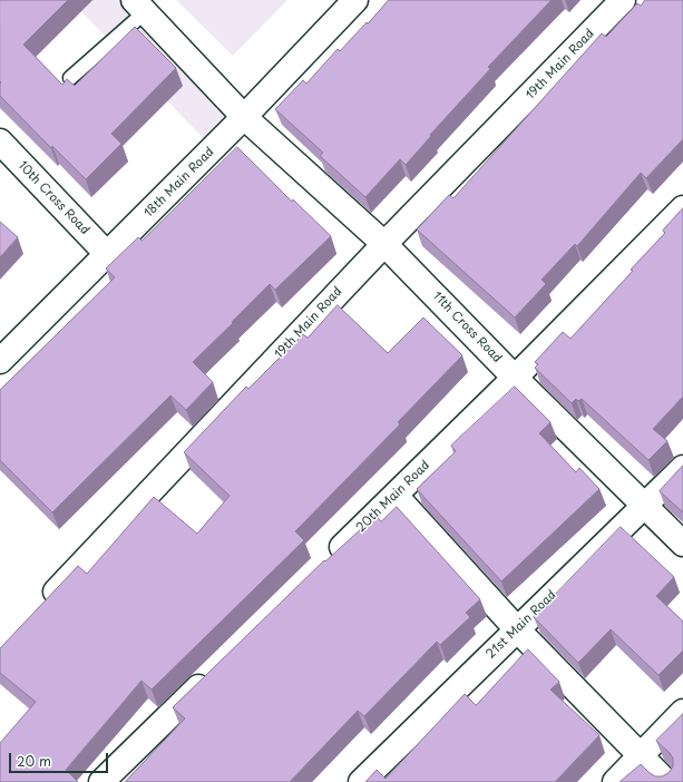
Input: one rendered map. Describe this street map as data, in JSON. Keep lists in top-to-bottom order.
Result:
{
  "streets": {
    "street": [
      "19th Main Road",
      "18th Main Road",
      "10th Cross Road",
      "11th Cross Road",
      "20th Main Road",
      "21st Main Road"
    ]
  },
  "crossings": [
    ["19th Main Road", "11th Cross Road"],
    ["18th Main Road", "10th Cross Road"],
    ["18th Main Road", "11th Cross Road"],
    ["11th Cross Road", "20th Main Road"],
    ["11th Cross Road", "21st Main Road"]
  ],
  "scale_bar": "20 m"
}
